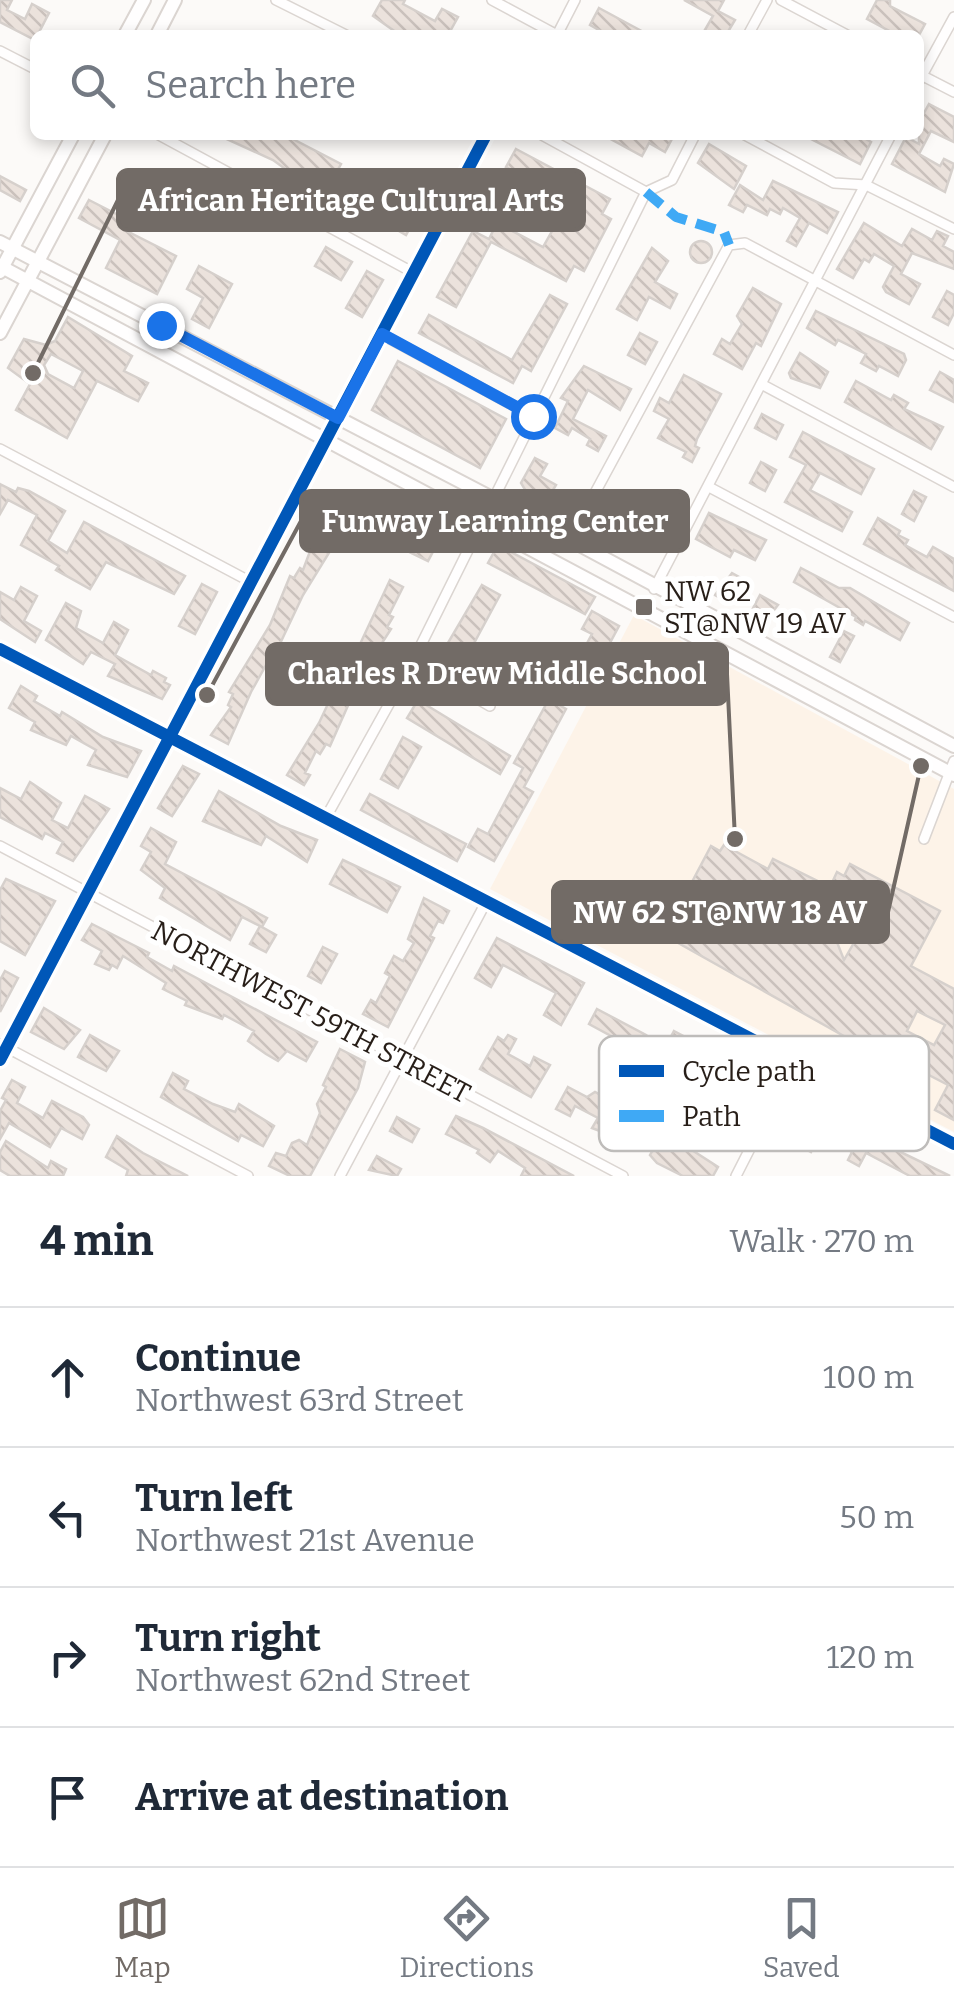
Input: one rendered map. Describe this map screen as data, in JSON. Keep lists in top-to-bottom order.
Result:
{
  "streets": {
    "street": ["NORTHWEST 59TH STREET"]
  },
  "places": {
    "other": [
      "African Heritage Cultural Arts",
      "Funway Learning Center",
      "NW 62 ST@NW 18 AV",
      "Charles R Drew Middle School"
    ],
    "transit": ["NW 62 ST@NW 19 AV"]
  },
  "legend": ["Cycle path", "Path"],
  "page": {
    "search": "Search here",
    "heading": ["4 min", "Walk · 270 m"],
    "list": [
      ["Continue", "Northwest 63rd Street", "100 m"],
      ["Turn left", "Northwest 21st Avenue", "50 m"],
      ["Turn right", "Northwest 62nd Street", "120 m"],
      "Arrive at destination"
    ],
    "nav": ["Map", "Directions", "Saved"]
  }
}
